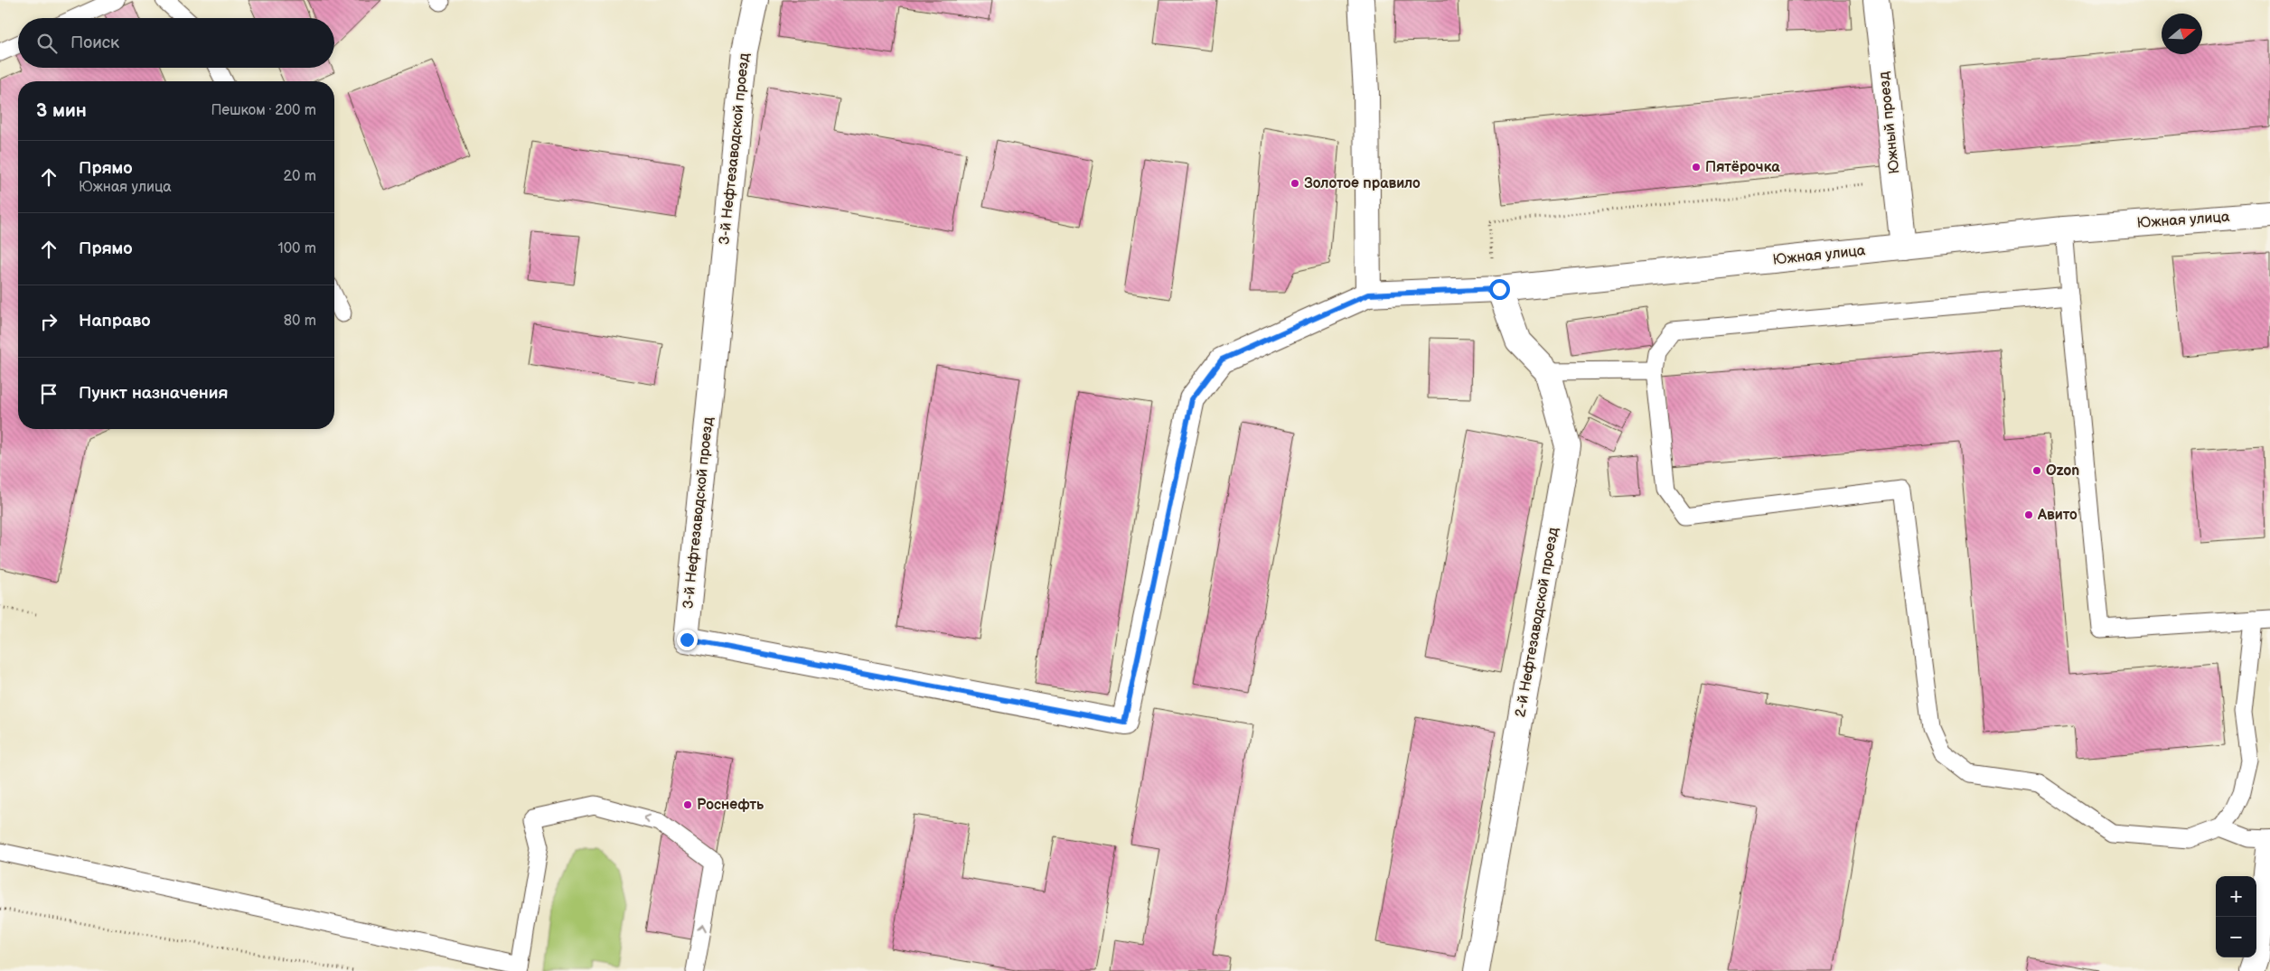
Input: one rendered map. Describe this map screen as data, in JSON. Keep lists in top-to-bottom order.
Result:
{
  "streets": {
    "street": [
      "Южный проезд",
      "3-й Нефтезаводской проезд",
      "Южная улица",
      "2-й Нефтезаводской проезд"
    ]
  },
  "crossings": [
    ["Южный проезд", "Южная улица"],
    ["3-й Нефтезаводской проезд", "Южная улица"],
    ["Южная улица", "2-й Нефтезаводской проезд"]
  ],
  "places": [
    "Пятёрочка",
    "Золотое правило",
    "Ozon",
    "Авито",
    "Роснефть"
  ],
  "north": "right",
  "page": {
    "search": "Поиск",
    "heading": ["3 мин", "Пешком · 200 m"],
    "list": [
      ["Прямо", "Южная улица", "20 m"],
      ["Прямо", "100 m"],
      ["Направо", "80 m"],
      "Пункт назначения"
    ],
    "map_buttons": ["+", "−"]
  }
}
